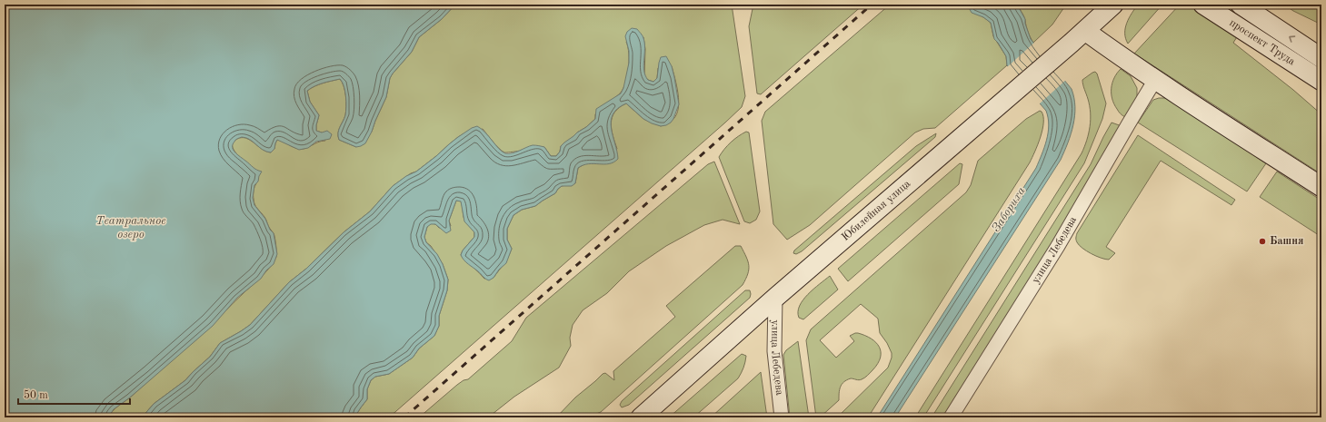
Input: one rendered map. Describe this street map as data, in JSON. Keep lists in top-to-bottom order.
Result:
{
  "streets": {
    "main road": ["проспект Труда", "Юбилейная улица"],
    "street": ["улица Лебедева"]
  },
  "crossings": [
    ["Юбилейная улица", "улица Лебедева"]
  ],
  "water": ["Забориха", "Театральное озеро"],
  "places": ["Башня"],
  "scale_bar": "50 m"
}
